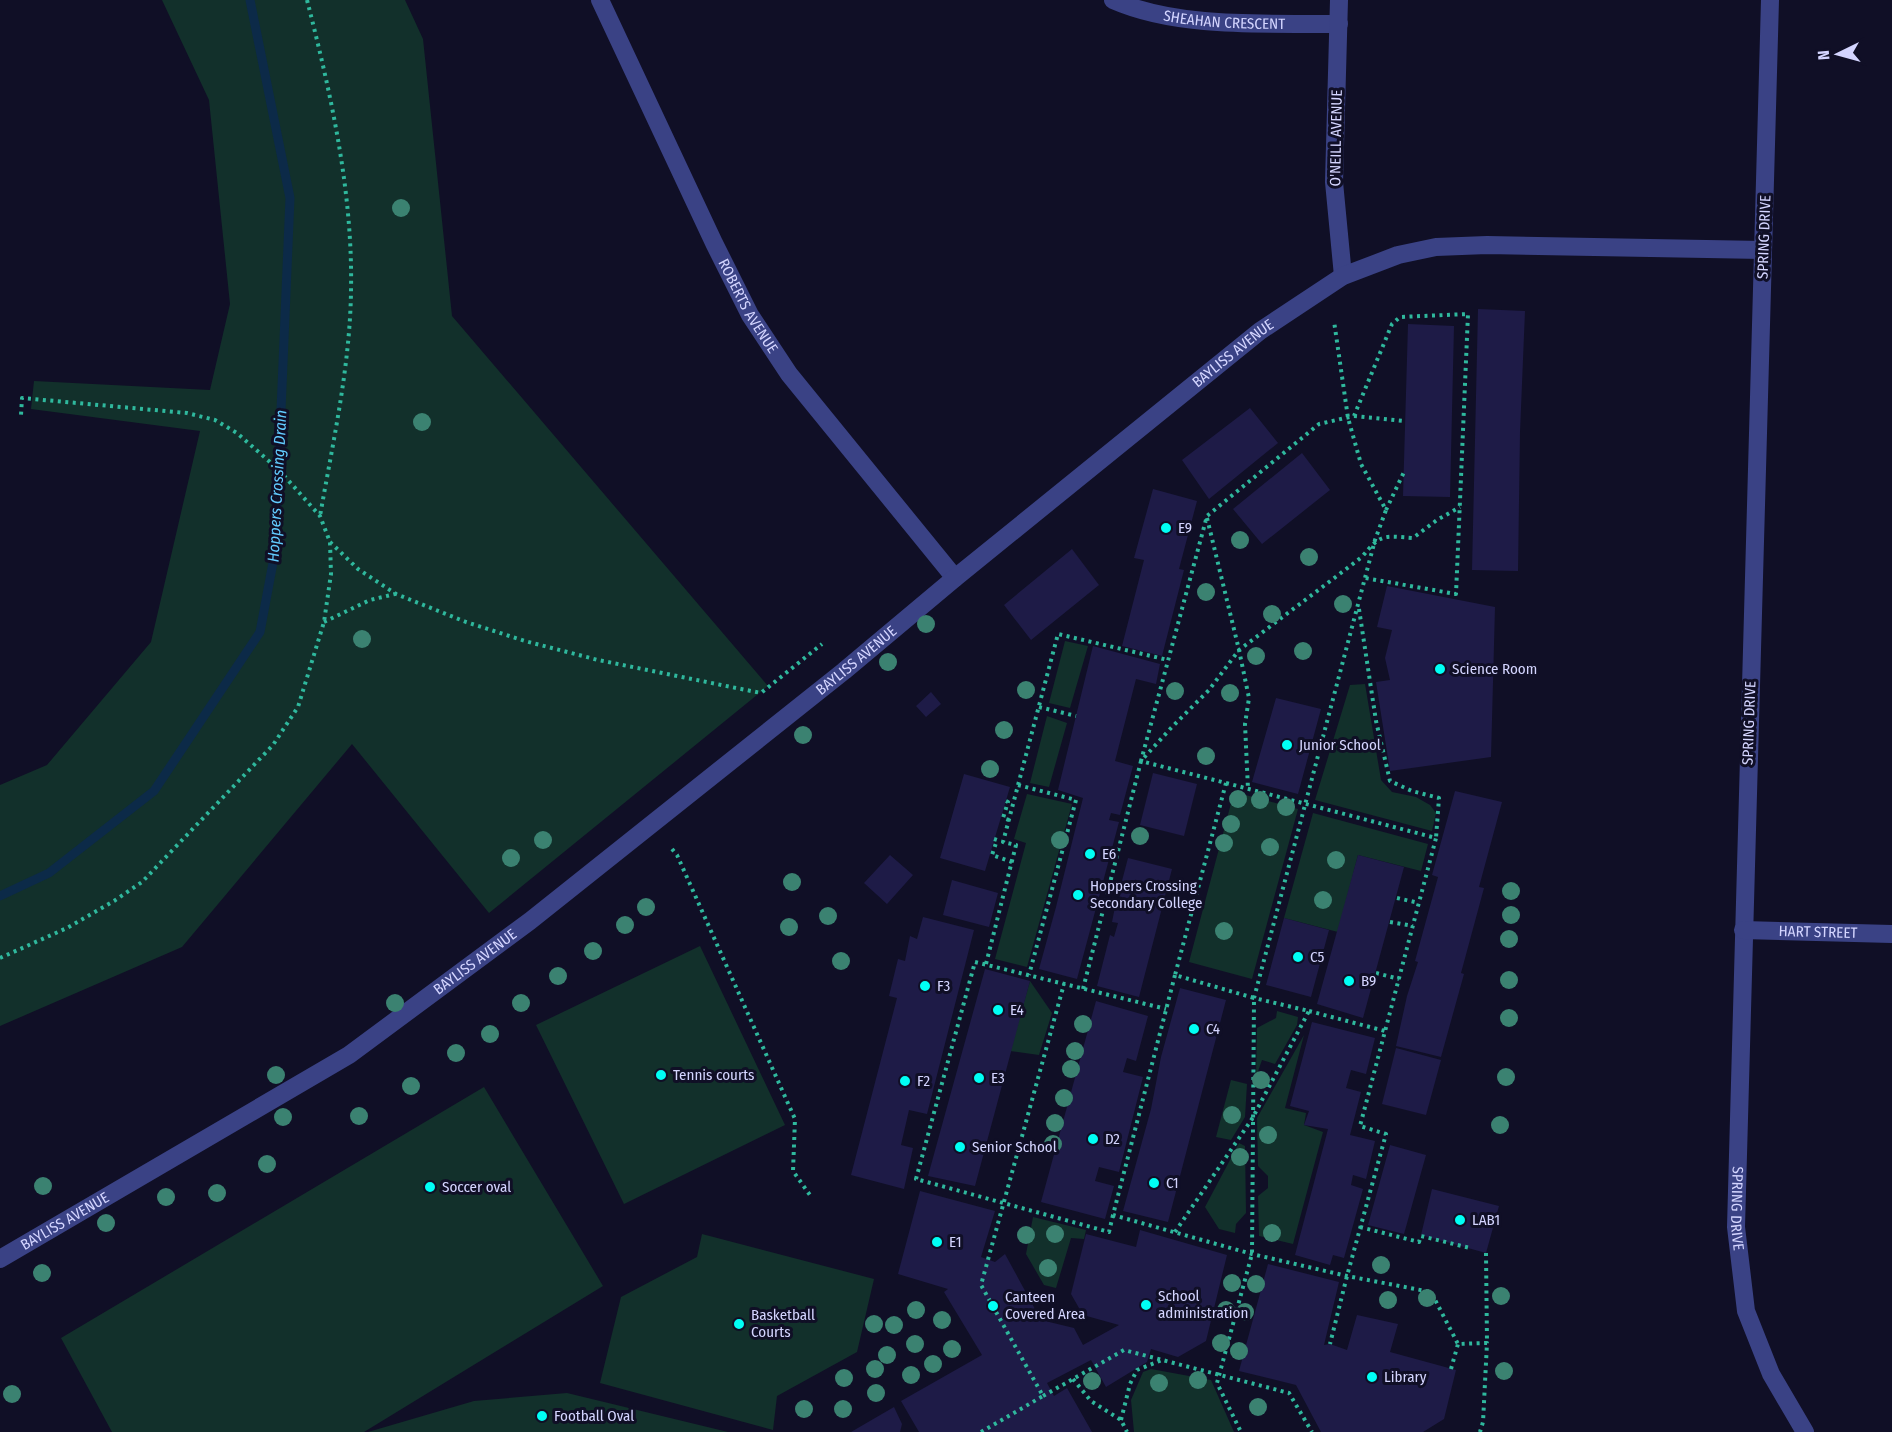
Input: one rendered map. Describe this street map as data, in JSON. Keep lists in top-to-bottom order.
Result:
{
  "streets": {
    "street": [
      "SHEAHAN CRESCENT",
      "O'NEILL AVENUE",
      "SPRING DRIVE",
      "ROBERTS AVENUE",
      "BAYLISS AVENUE",
      "HART STREET"
    ]
  },
  "crossings": [
    ["SHEAHAN CRESCENT", "O'NEILL AVENUE"],
    ["O'NEILL AVENUE", "BAYLISS AVENUE"],
    ["SPRING DRIVE", "BAYLISS AVENUE"],
    ["SPRING DRIVE", "HART STREET"],
    ["ROBERTS AVENUE", "BAYLISS AVENUE"]
  ],
  "water": ["Hoppers Crossing Drain"],
  "places": [
    "E9",
    "Science Room",
    "Junior School",
    "E6",
    "Hoppers Crossing Secondary College",
    "C5",
    "B9",
    "F3",
    "E4",
    "C4",
    "Tennis courts",
    "E3",
    "F2",
    "D2",
    "Senior School",
    "C1",
    "Soccer oval",
    "LAB1",
    "E1",
    "School administration",
    "Canteen Covered Area",
    "Basketball Courts",
    "Library",
    "Football Oval"
  ],
  "north": "left"
}
